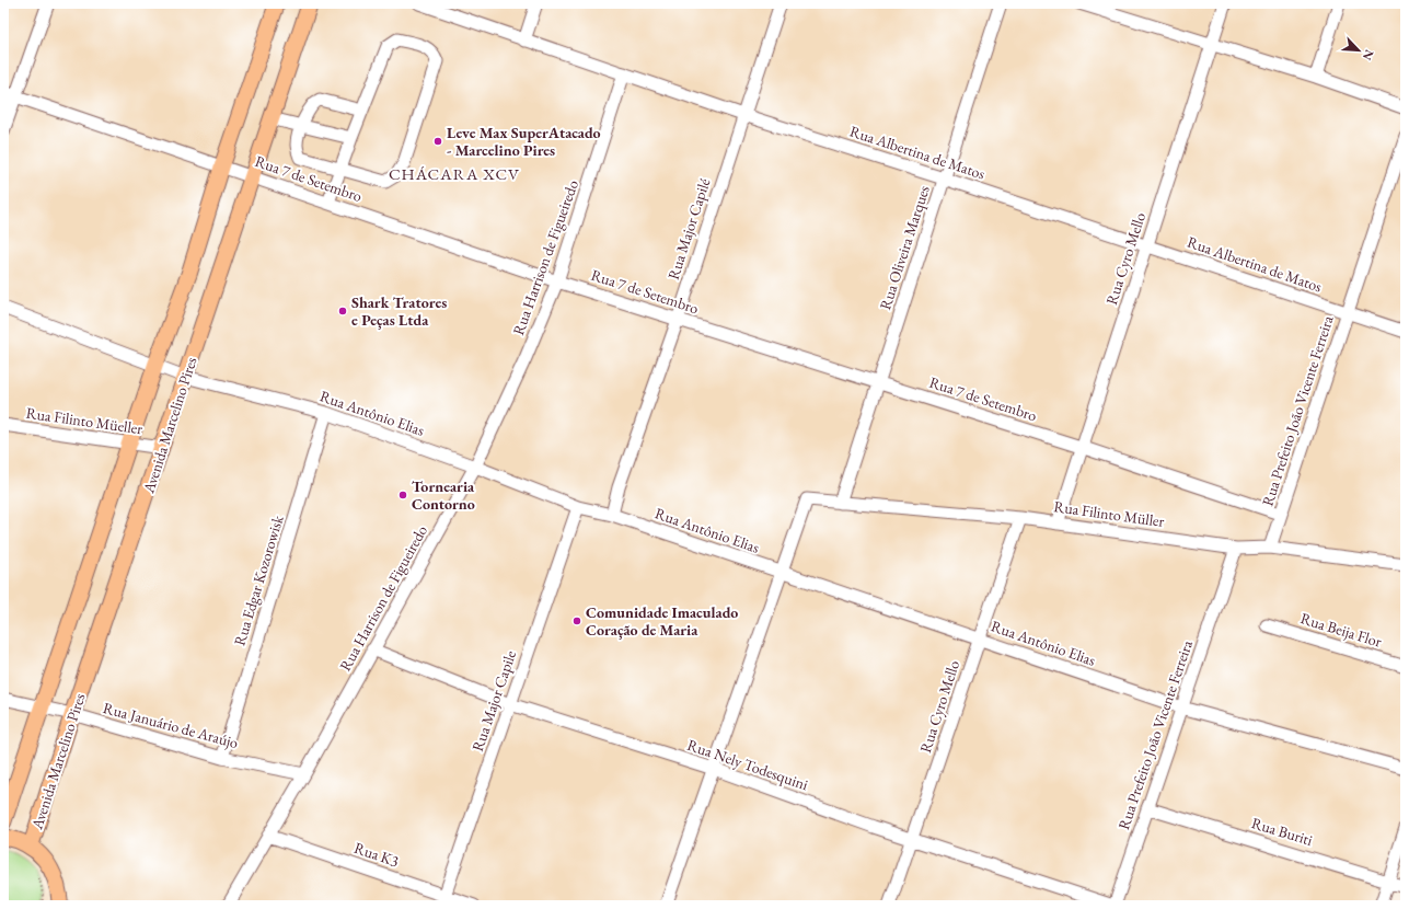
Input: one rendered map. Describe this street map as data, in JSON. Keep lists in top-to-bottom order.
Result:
{
  "streets": {
    "main road": ["Avenida Marcelino Pires"],
    "street": [
      "Rua Albertina de Matos",
      "Rua 7 de Setembro",
      "Rua Major Capilé",
      "Rua Oliveira Marques",
      "Rua Harrison de Figueiredo",
      "Rua Cyro Mello",
      "Rua Prefeito João Vicente Ferreira",
      "Rua Antônio Elias",
      "Rua Filinto Müeller",
      "Rua Filinto Müller",
      "Rua Edgar Kozorowisk",
      "Rua Beija Flor",
      "Rua Major Capile",
      "Rua Januário de Araújo",
      "Rua Nely Todesquini",
      "Rua Buriti",
      "Rua K3"
    ]
  },
  "crossings": [
    ["Rua Albertina de Matos", "Rua Major Capilé"],
    ["Rua Albertina de Matos", "Rua Oliveira Marques"],
    ["Rua Albertina de Matos", "Rua Harrison de Figueiredo"],
    ["Rua Albertina de Matos", "Rua Cyro Mello"],
    ["Rua Albertina de Matos", "Rua Prefeito João Vicente Ferreira"],
    ["Rua 7 de Setembro", "Rua Major Capilé"],
    ["Rua 7 de Setembro", "Rua Oliveira Marques"],
    ["Rua 7 de Setembro", "Rua Harrison de Figueiredo"],
    ["Rua 7 de Setembro", "Rua Cyro Mello"],
    ["Rua 7 de Setembro", "Rua Prefeito João Vicente Ferreira"],
    ["Rua 7 de Setembro", "Avenida Marcelino Pires"],
    ["Rua Major Capilé", "Rua Antônio Elias"],
    ["Rua Oliveira Marques", "Rua Filinto Müller"],
    ["Rua Harrison de Figueiredo", "Rua Antônio Elias"],
    ["Rua Harrison de Figueiredo", "Rua Januário de Araújo"],
    ["Rua Harrison de Figueiredo", "Rua Nely Todesquini"],
    ["Rua Harrison de Figueiredo", "Rua K3"],
    ["Rua Cyro Mello", "Rua Antônio Elias"],
    ["Rua Cyro Mello", "Rua Filinto Müller"],
    ["Rua Cyro Mello", "Rua Nely Todesquini"],
    ["Rua Prefeito João Vicente Ferreira", "Rua Antônio Elias"],
    ["Rua Prefeito João Vicente Ferreira", "Rua Filinto Müller"],
    ["Rua Prefeito João Vicente Ferreira", "Rua Nely Todesquini"],
    ["Rua Prefeito João Vicente Ferreira", "Rua Buriti"],
    ["Rua Antônio Elias", "Avenida Marcelino Pires"],
    ["Rua Antônio Elias", "Rua Filinto Müller"],
    ["Rua Antônio Elias", "Rua Edgar Kozorowisk"],
    ["Rua Antônio Elias", "Rua Major Capile"],
    ["Rua Filinto Müeller", "Avenida Marcelino Pires"],
    ["Avenida Marcelino Pires", "Rua Januário de Araújo"],
    ["Rua Edgar Kozorowisk", "Rua Januário de Araújo"],
    ["Rua Major Capile", "Rua Nely Todesquini"],
    ["Rua Major Capile", "Rua K3"]
  ],
  "districts": ["CHÁCARA XCV"],
  "places": [
    "Leve Max SuperAtacado - Marcelino Pires",
    "Shark Tratores e Peças Ltda",
    "Tornearia Contorno",
    "Comunidade Imaculado Coração de Maria"
  ],
  "north": "bottom right"
}
